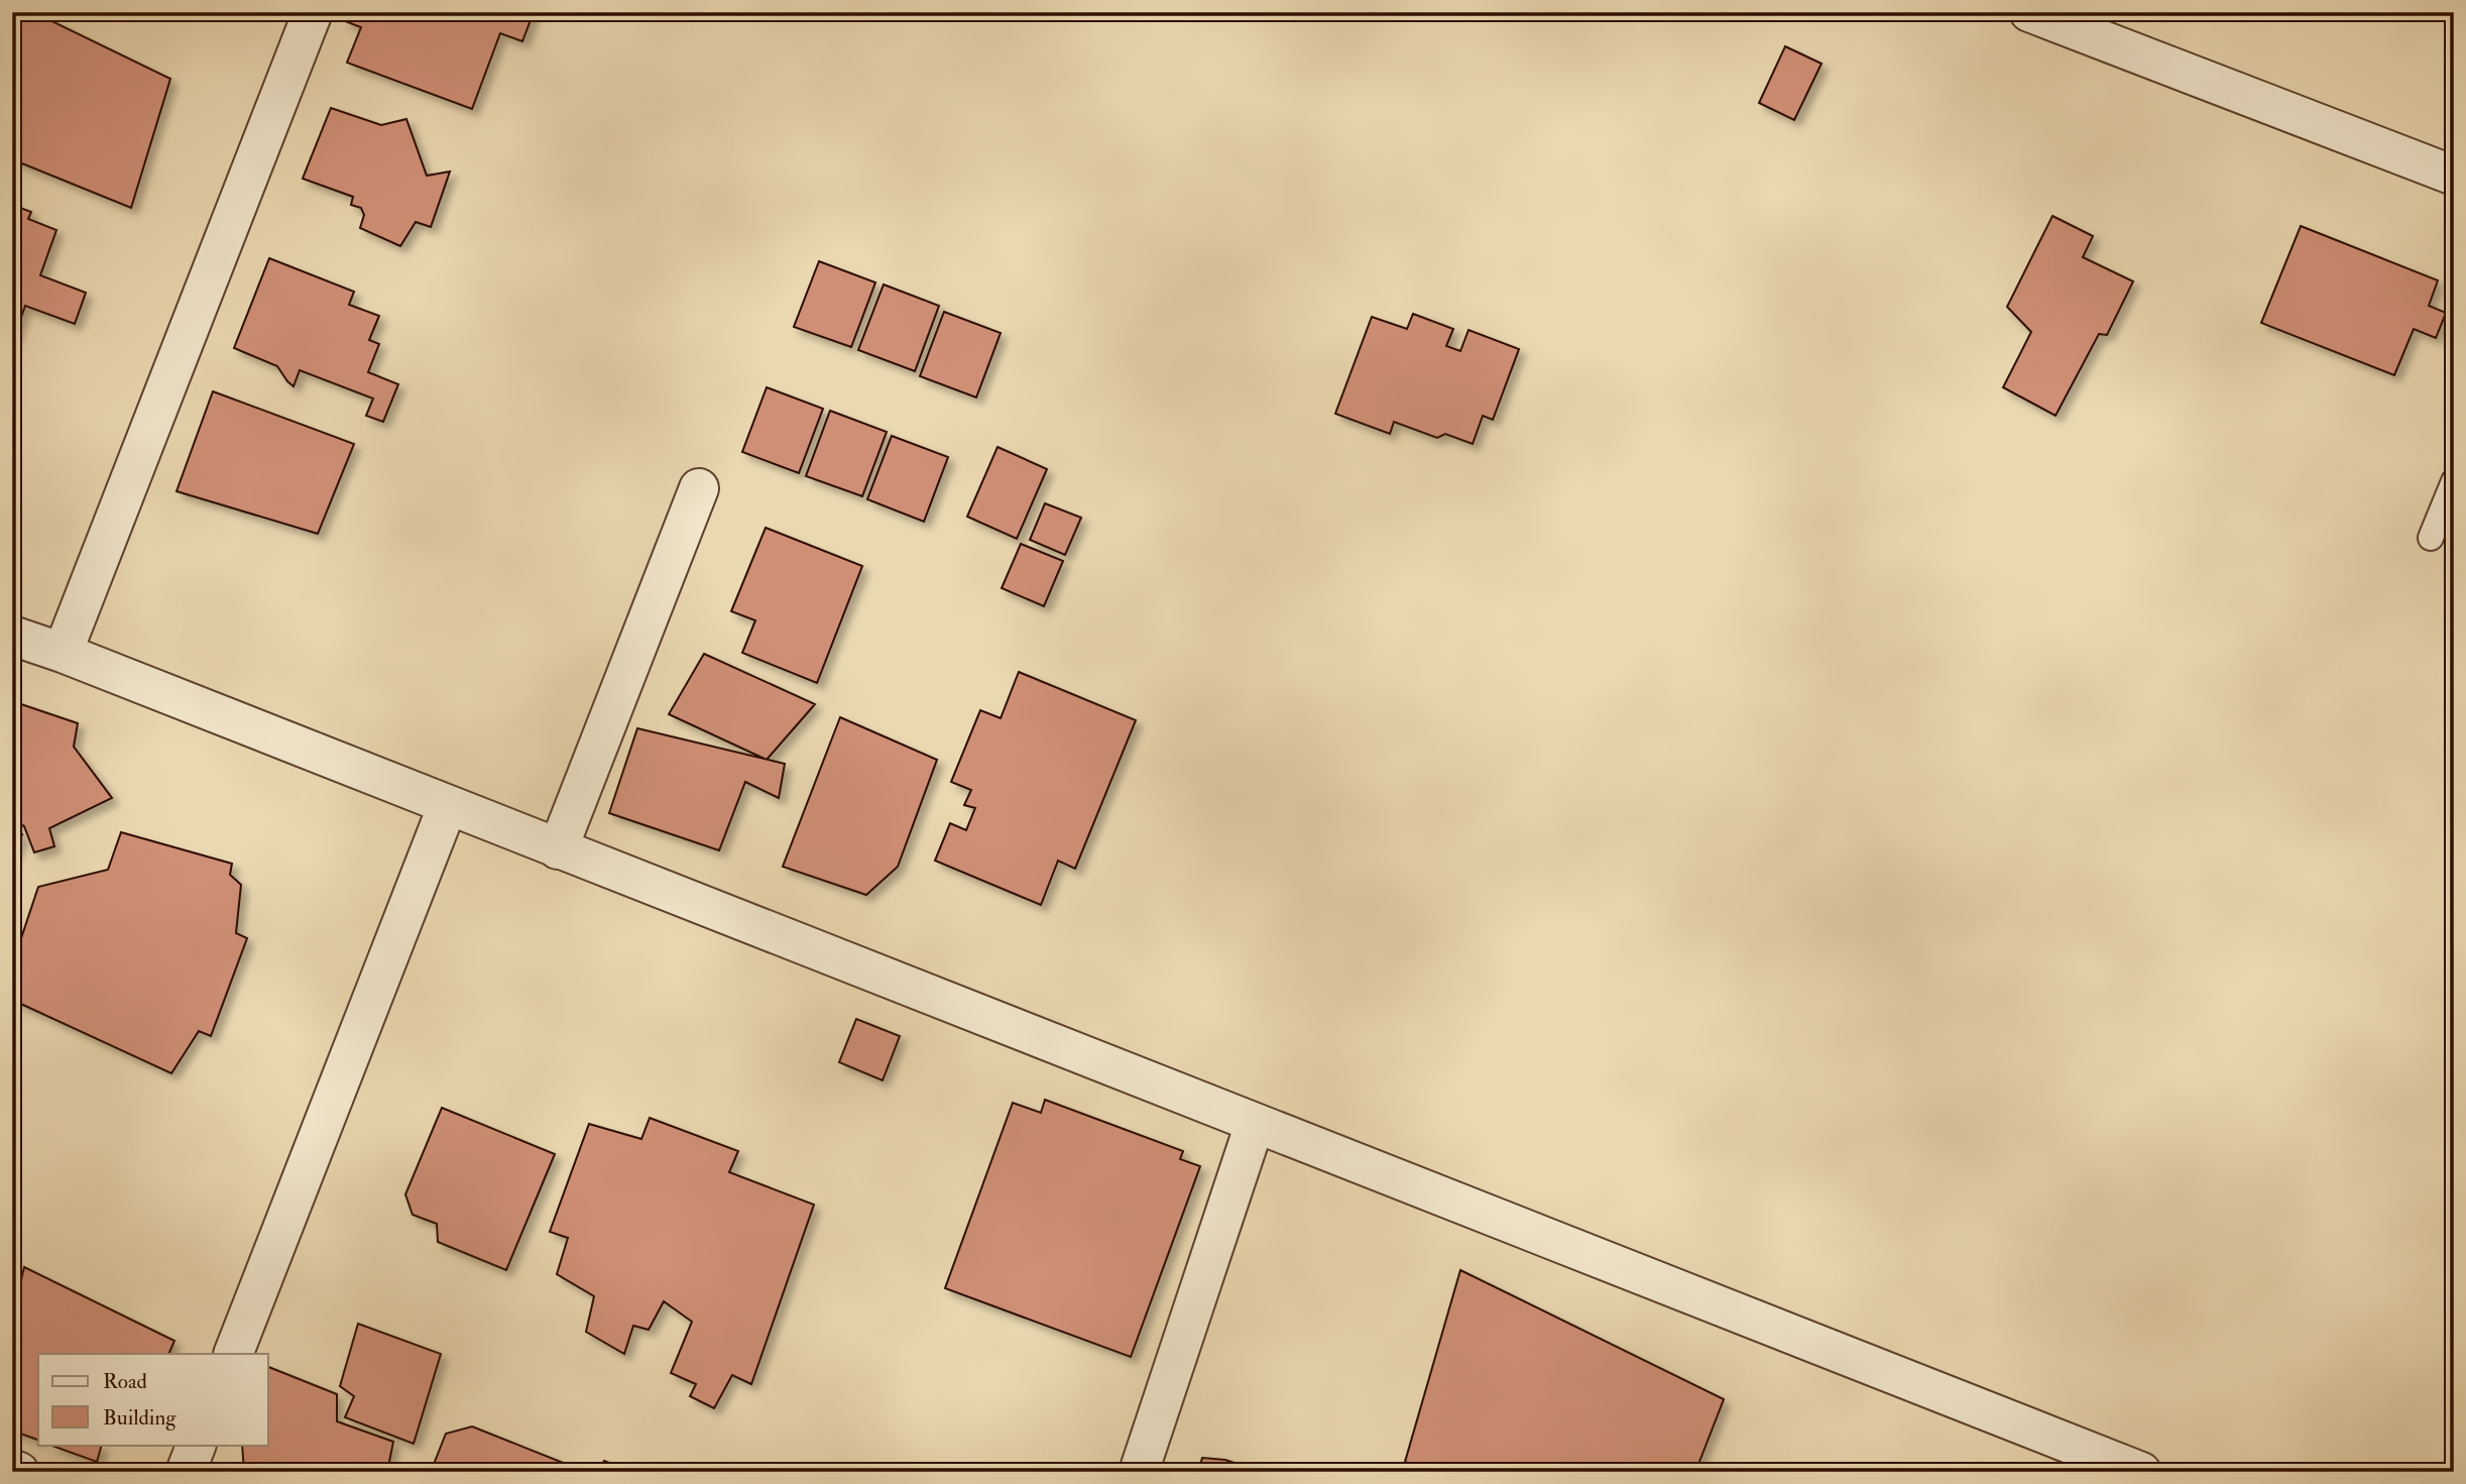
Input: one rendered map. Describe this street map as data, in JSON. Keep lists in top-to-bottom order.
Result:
{
  "legend": ["Road", "Building"]
}
